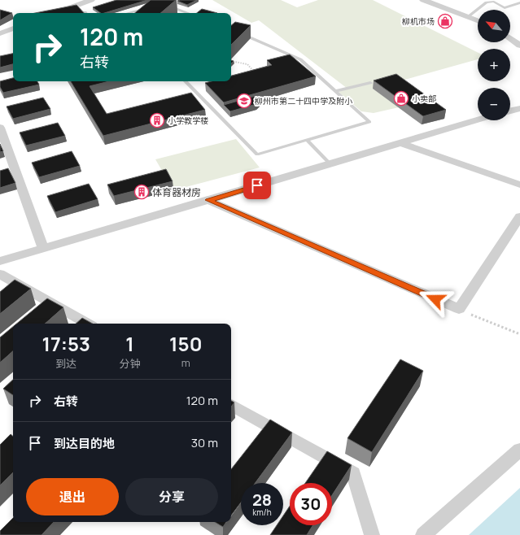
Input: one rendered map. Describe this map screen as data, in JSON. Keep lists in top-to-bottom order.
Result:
{
  "places": {
    "shop": ["柳机市场", "小卖部"],
    "school or university": ["柳州市第二十四中学及附小"],
    "building": ["小学教学楼", "体育器材房"]
  },
  "north": "top left",
  "page": {
    "map_buttons": ["+", "−"],
    "turn": ["120 m", "右转"],
    "eta": [
      "17:53",
      "到达",
      "1",
      "分钟",
      "150",
      "m"
    ],
    "list": [
      {
        "name": "右转",
        "value": "120 m"
      },
      {
        "name": "到达目的地",
        "value": "30 m"
      }
    ],
    "buttons": ["退出", "分享"],
    "speed": "28 km/h",
    "limit": "30"
  }
}
